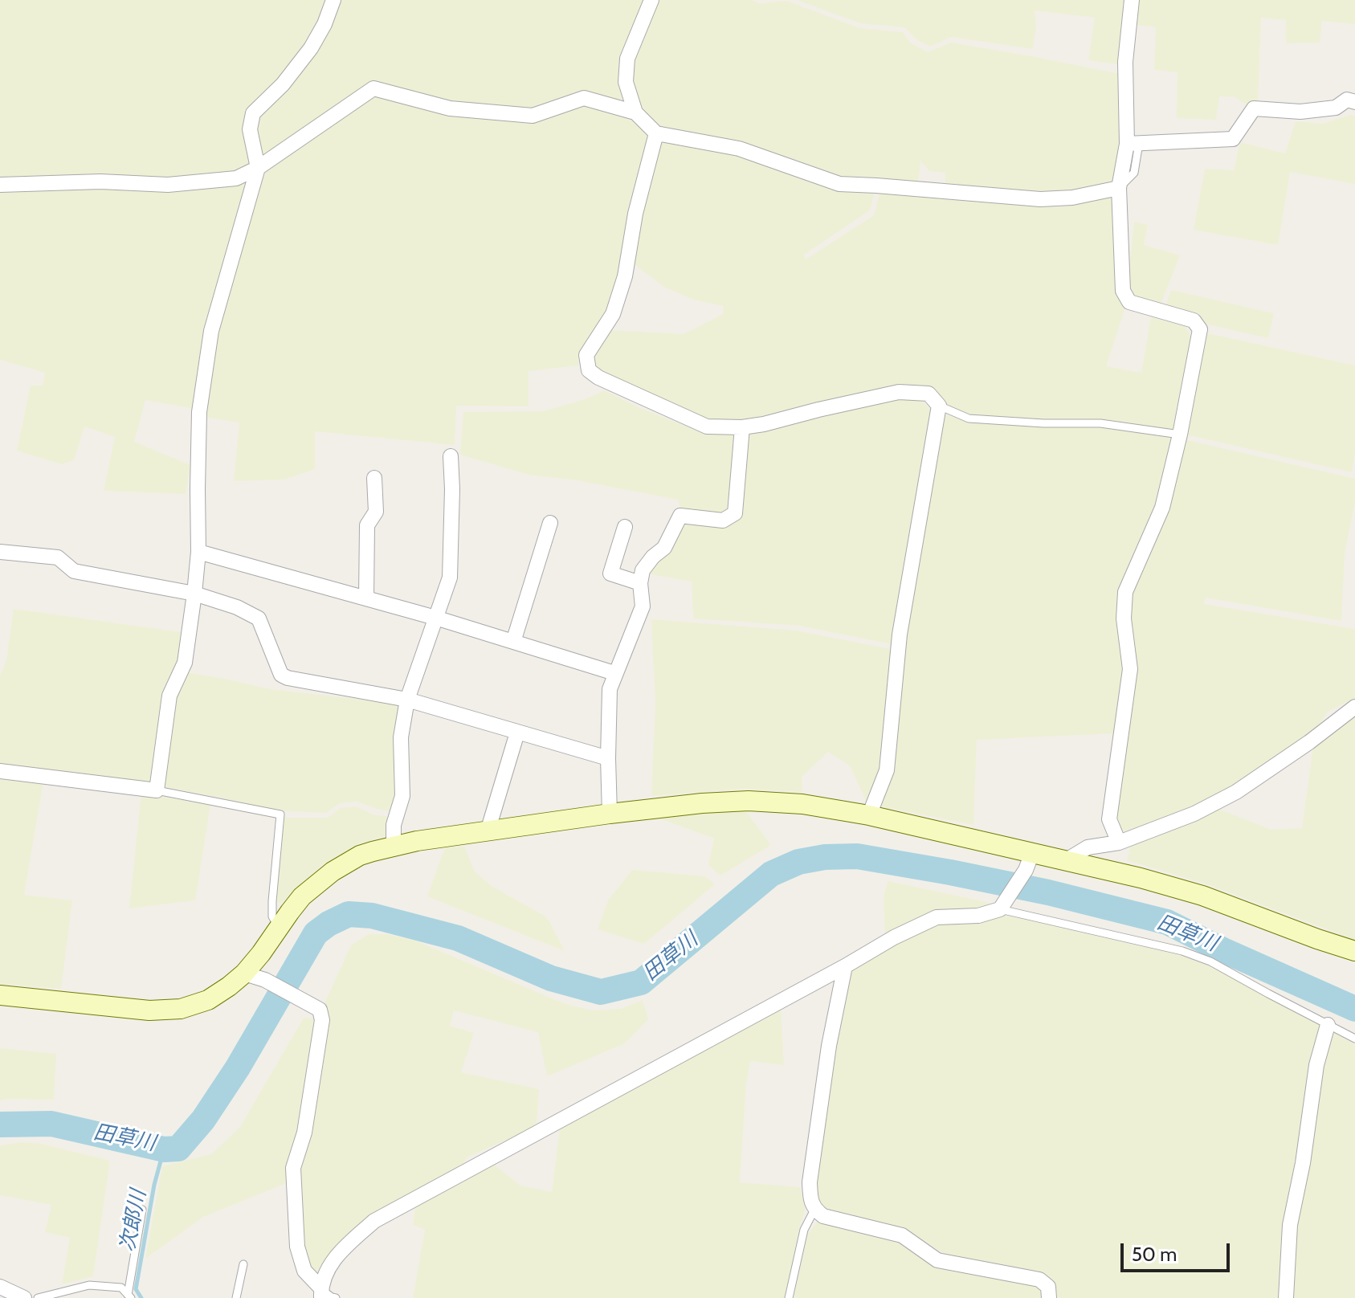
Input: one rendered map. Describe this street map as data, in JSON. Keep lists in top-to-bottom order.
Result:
{
  "water": ["田草川", "次郎川"],
  "scale_bar": "50 m"
}
